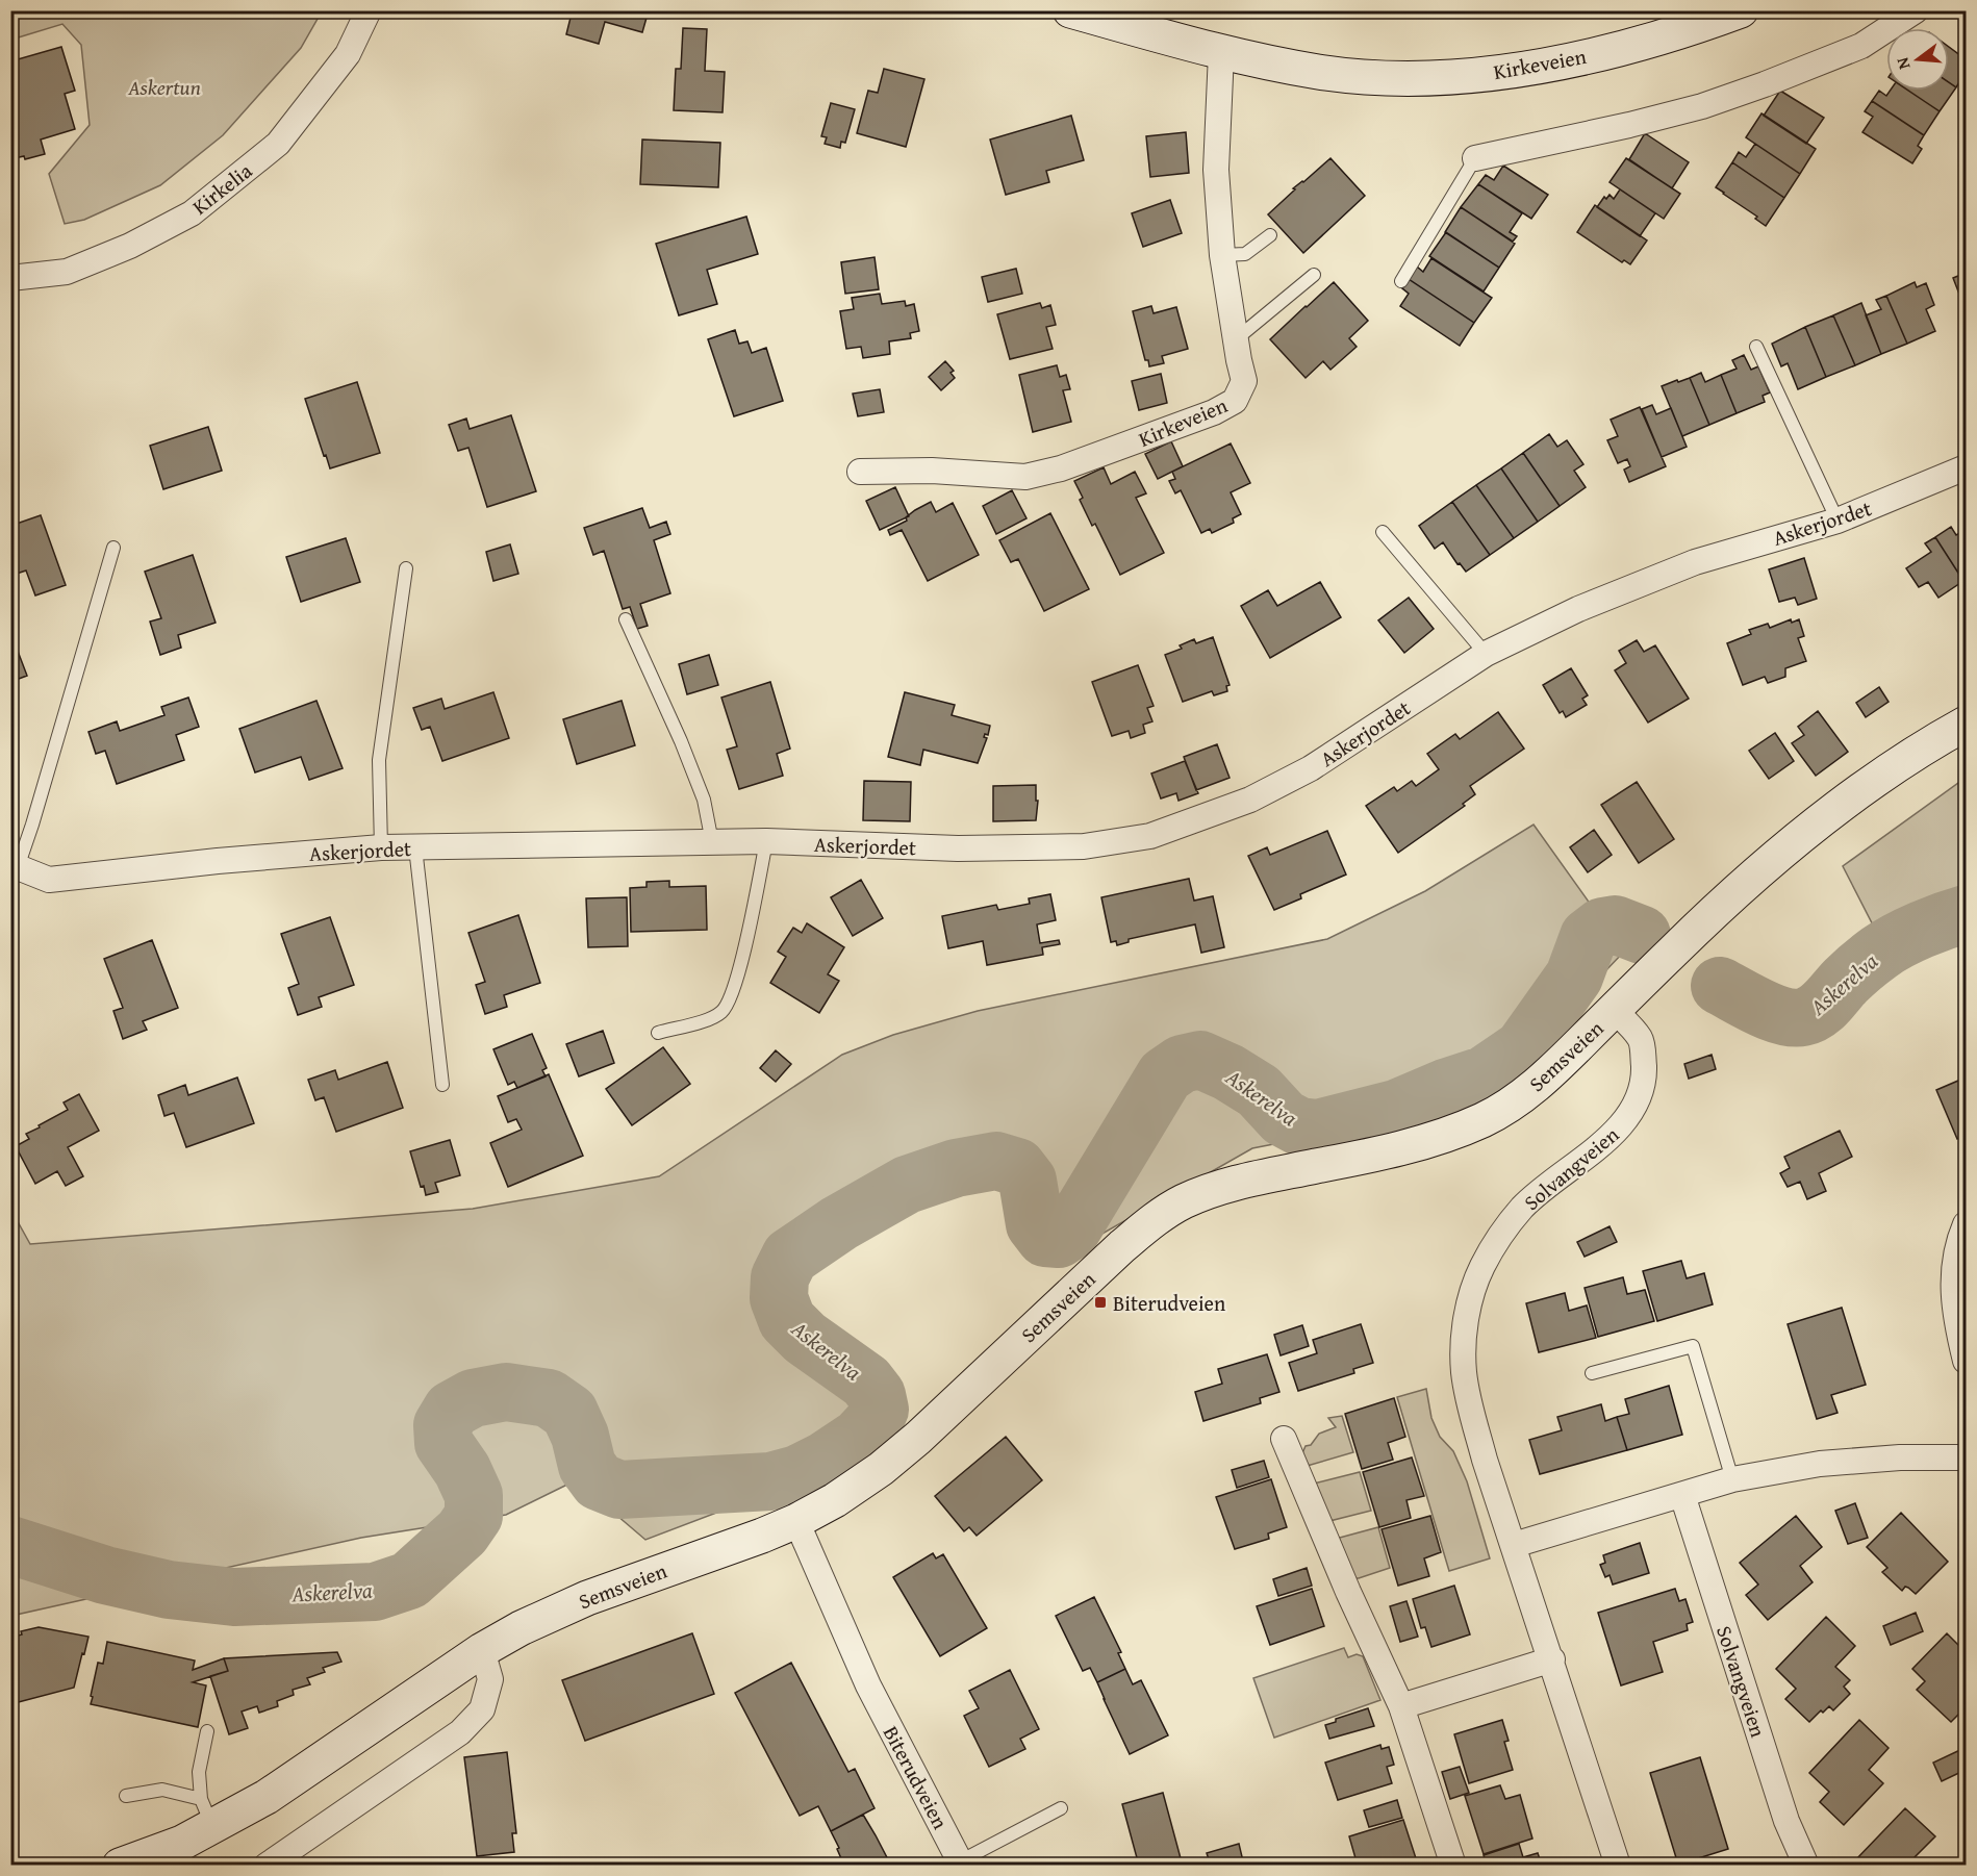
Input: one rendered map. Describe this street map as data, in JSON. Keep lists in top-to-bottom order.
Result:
{
  "streets": {
    "main road": ["Kirkeveien", "Semsveien"],
    "street": [
      "Kirkelia",
      "Askerjordet",
      "Solvangveien",
      "Biterudveien"
    ]
  },
  "crossings": [
    ["Semsveien", "Solvangveien"],
    ["Semsveien", "Biterudveien"]
  ],
  "water": ["Askerelva"],
  "parks": ["Askertun"],
  "places": {
    "transit": ["Biterudveien"]
  },
  "north": "left"
}
